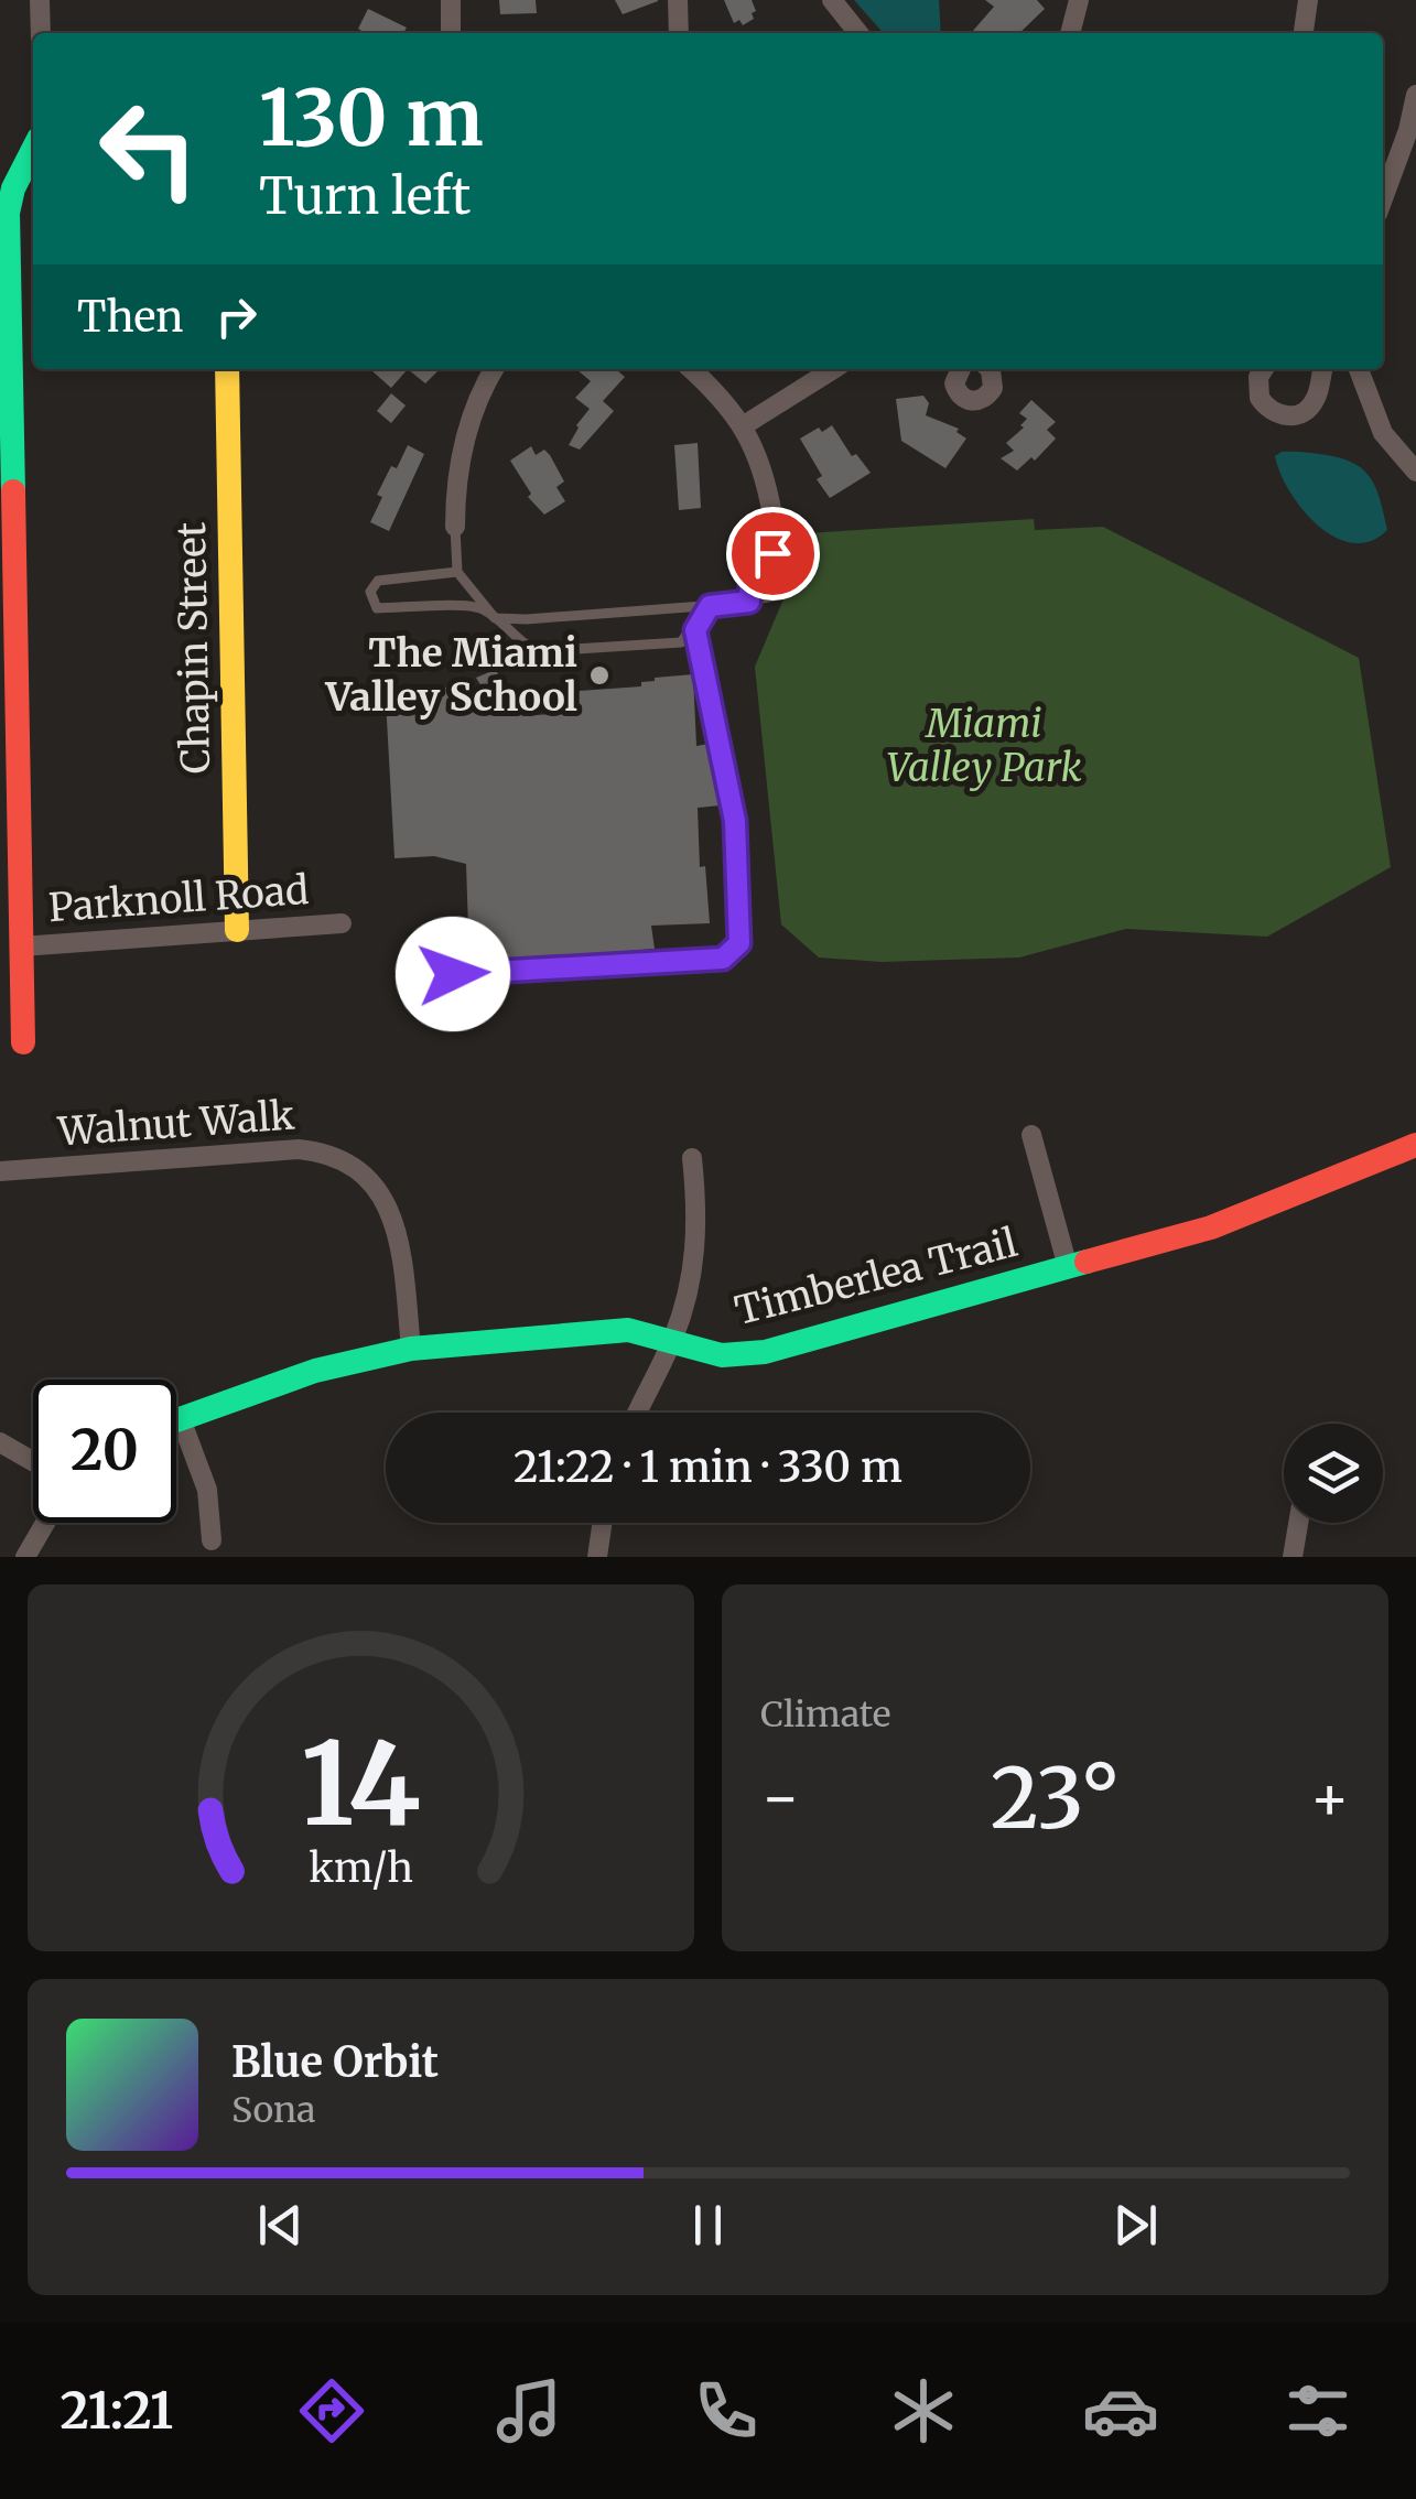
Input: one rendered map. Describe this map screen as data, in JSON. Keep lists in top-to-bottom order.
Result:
{
  "streets": {
    "street": [
      "Chapin Street",
      "Parknoll Road",
      "Walnut Walk",
      "Timberlea Trail"
    ]
  },
  "crossings": [
    ["Chapin Street", "Parknoll Road"],
    ["Walnut Walk", "Timberlea Trail"]
  ],
  "parks": ["Miami Valley Park"],
  "places": ["The Miami Valley School"],
  "page": {
    "turn": ["130 m", "Turn left"],
    "then": "Then",
    "limit": "20",
    "trip": "21:22 · 1 min · 330 m",
    "tile": "Climate",
    "heat": ["−", "23°", "+"],
    "song": ["Blue Orbit", "Sona"],
    "tabs": "21:21",
    "gauge": ["14", "km/h"]
  }
}
